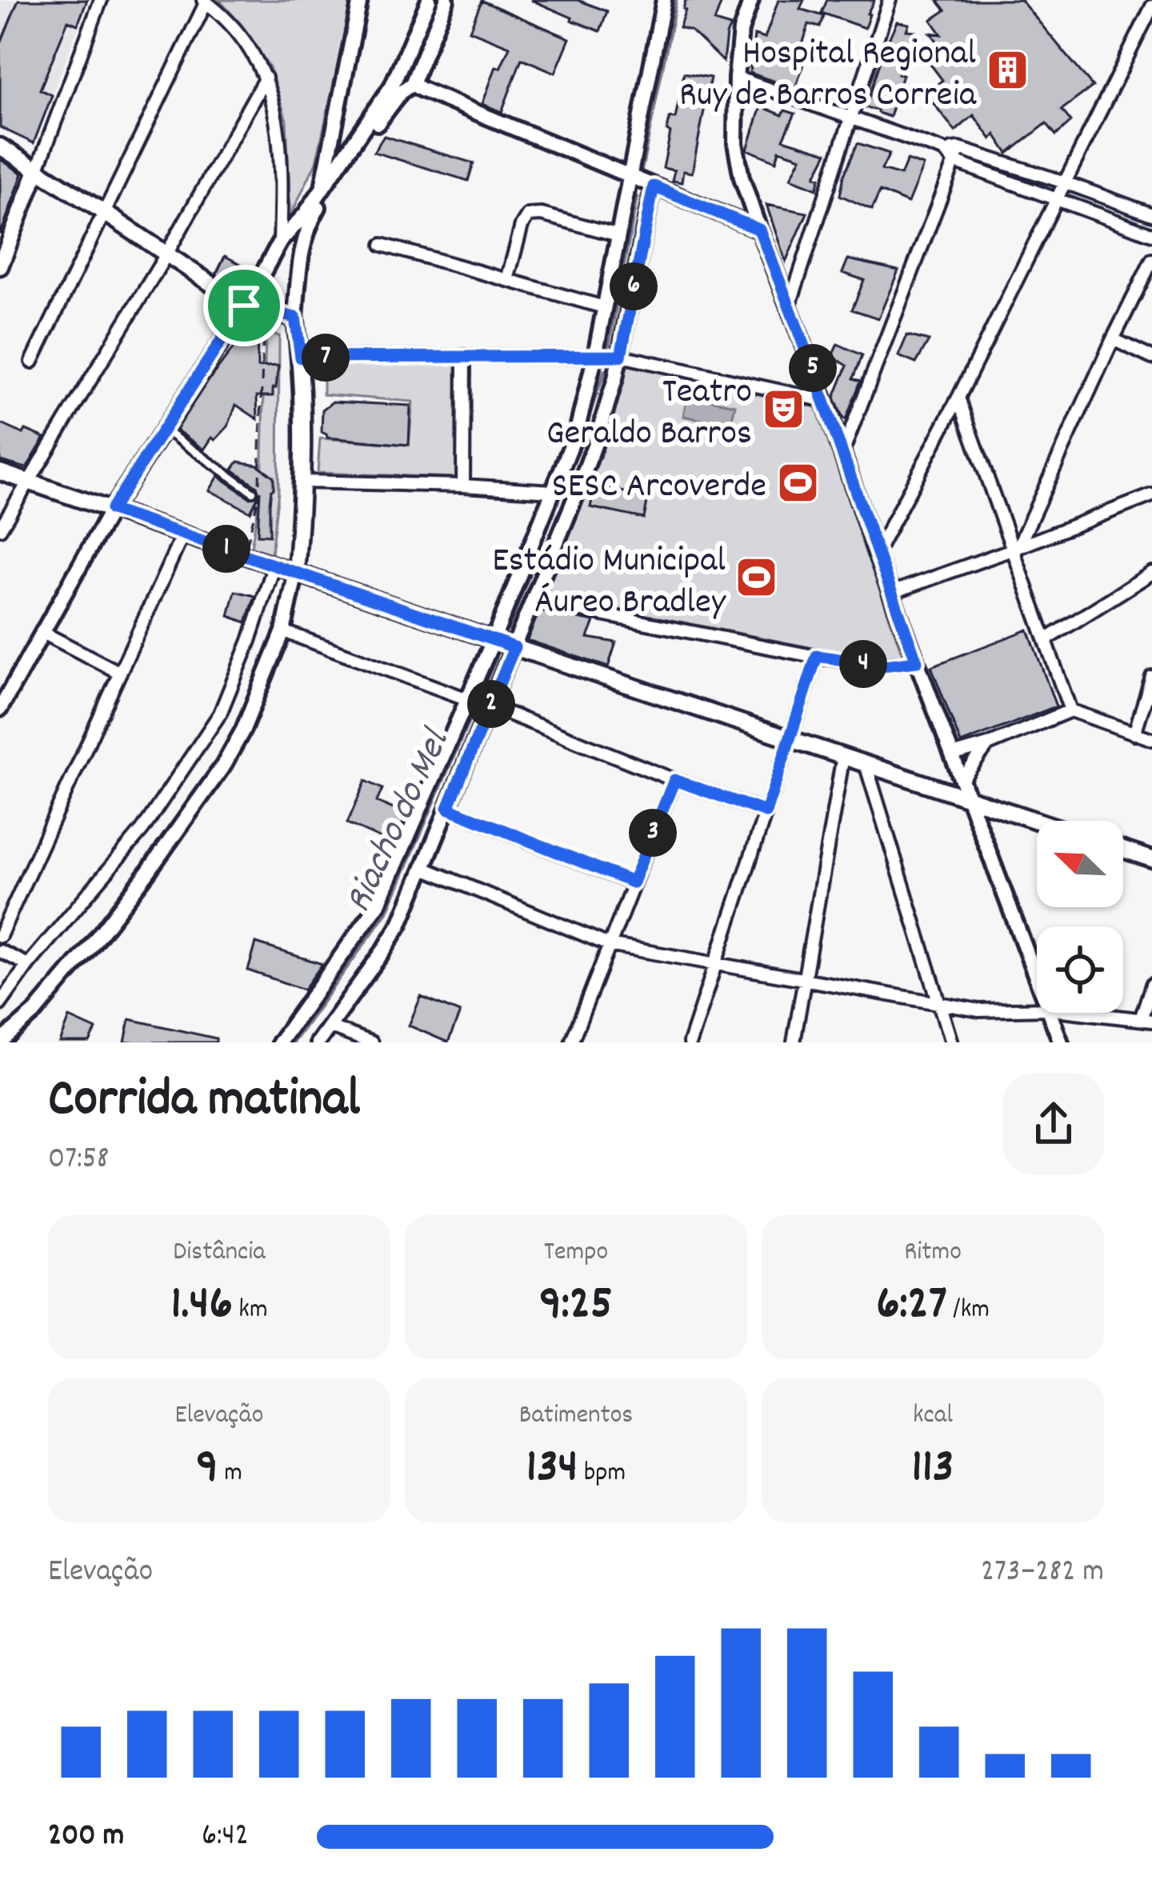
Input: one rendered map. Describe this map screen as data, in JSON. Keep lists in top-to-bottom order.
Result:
{
  "water": ["Riacho do Mel"],
  "places": {
    "building": ["Hospital Regional Ruy de Barros Correia"],
    "theatre": ["Teatro Geraldo Barros"],
    "sports": ["SESC Arcoverde", "Estádio Municipal Áureo Bradley"]
  },
  "north": "top left",
  "page": {
    "pins": [
      "6",
      "7",
      "5",
      "1",
      "4",
      "2",
      "3"
    ],
    "heading": ["Corrida matinal", "07:58"],
    "stats": [
      ["Distância", "1.46 km"],
      ["Tempo", "9:25"],
      ["Ritmo", "6:27 /km"],
      ["Elevação", "9 m"],
      ["Batimentos", "134 bpm"],
      ["kcal", "113"]
    ],
    "chart": ["Elevação", "273–282 m"],
    "list": [
      {
        "name": "200 m",
        "note": "6:42"
      }
    ]
  }
}
